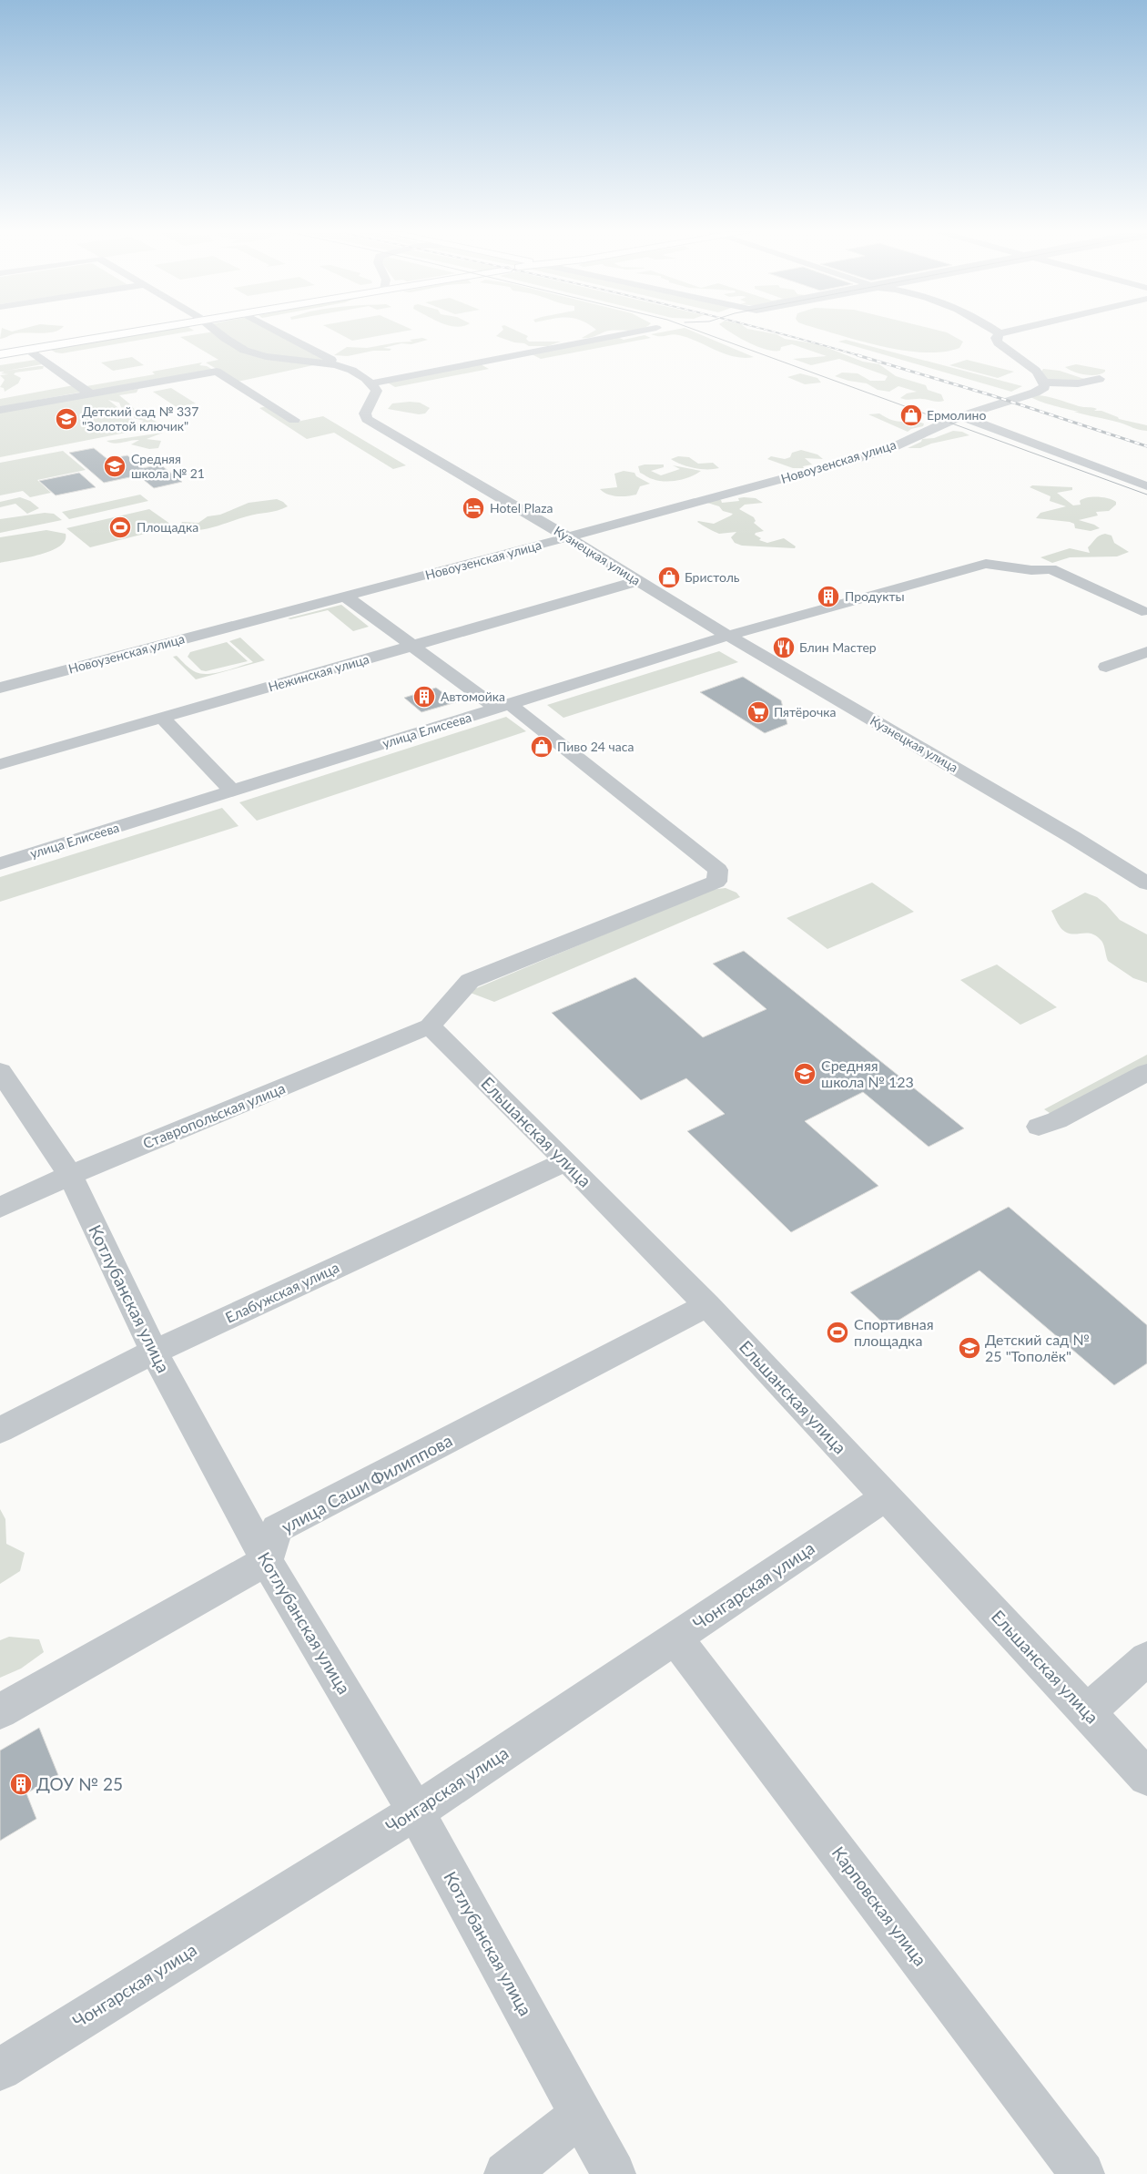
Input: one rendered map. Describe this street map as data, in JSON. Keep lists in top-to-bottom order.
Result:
{
  "streets": {
    "street": [
      "Новоузенская улица",
      "Кузнецкая улица",
      "Нежинская улица",
      "улица Елисеева",
      "Ставропольская улица",
      "Ельшанская улица",
      "Елабужская улица",
      "Котлубанская улица",
      "улица Саши Филиппова",
      "Чонгарская улица",
      "Карповская улица"
    ]
  },
  "crossings": [
    ["Новоузенская улица", "Кузнецкая улица"],
    ["Кузнецкая улица", "Нежинская улица"],
    ["Кузнецкая улица", "улица Елисеева"],
    ["Ставропольская улица", "Ельшанская улица"],
    ["Ставропольская улица", "Котлубанская улица"],
    ["Ельшанская улица", "Елабужская улица"],
    ["Ельшанская улица", "улица Саши Филиппова"],
    ["Ельшанская улица", "Чонгарская улица"],
    ["Елабужская улица", "Котлубанская улица"],
    ["Котлубанская улица", "улица Саши Филиппова"],
    ["Котлубанская улица", "Чонгарская улица"],
    ["Чонгарская улица", "Карповская улица"]
  ],
  "places": {
    "shop": ["Ермолино", "Бристоль", "Пиво 24 часа"],
    "school or university": [
      "Детский сад № 337 \"Золотой ключик\"",
      "Средняя школа № 21",
      "Средняя школа № 123",
      "Детский сад № 25 \"Тополёк\""
    ],
    "hotel": ["Hotel Plaza"],
    "sports": ["Площадка", "Спортивная площадка"],
    "building": ["Продукты", "Автомойка", "ДОУ № 25"],
    "restaurant": ["Блин Мастер"],
    "supermarket": ["Пятёрочка"]
  }
}
